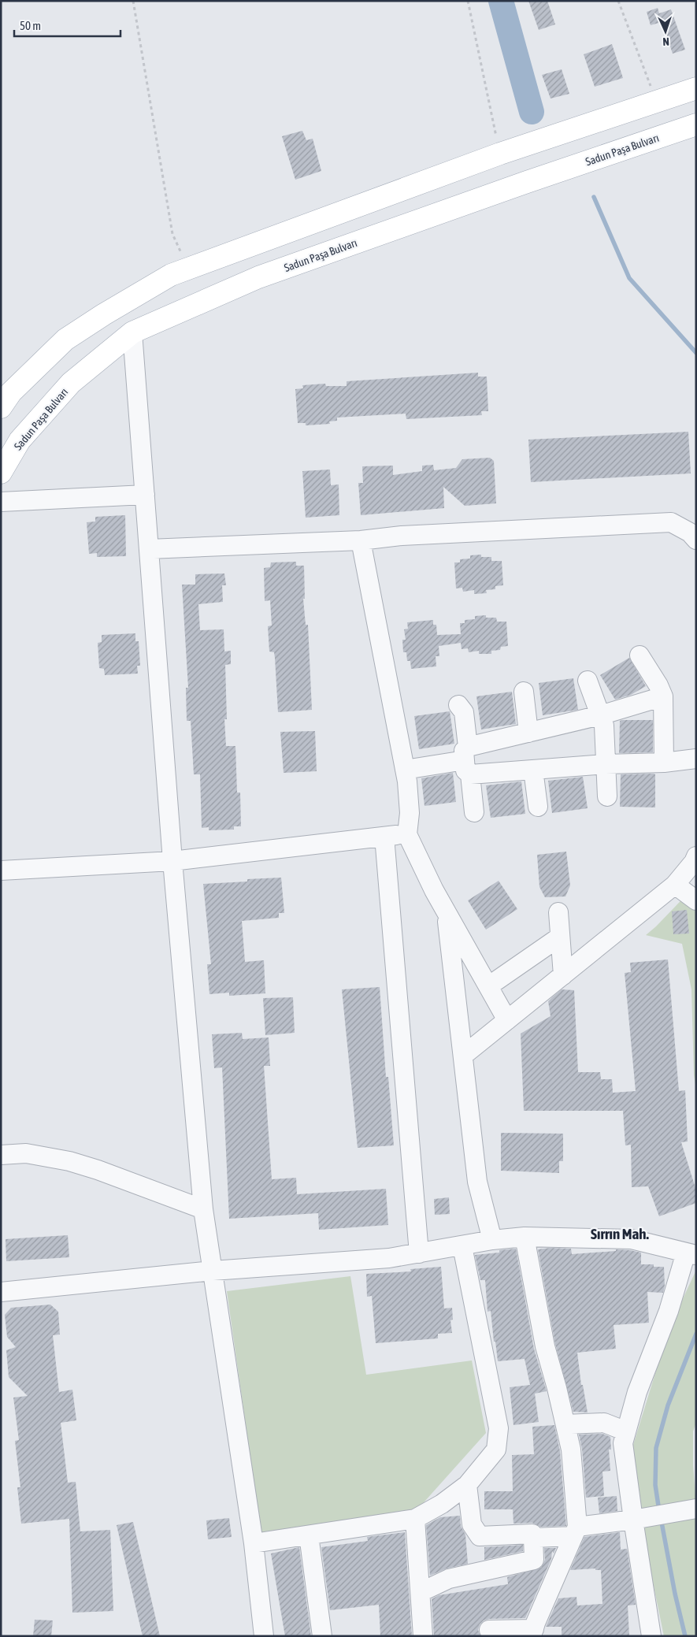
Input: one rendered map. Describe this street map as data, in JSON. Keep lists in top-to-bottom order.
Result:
{
  "streets": {
    "main road": ["Sadun Paşa Bulvarı"]
  },
  "districts": ["Sırrın Mah."],
  "scale_bar": "50 m",
  "north": "bottom"
}
